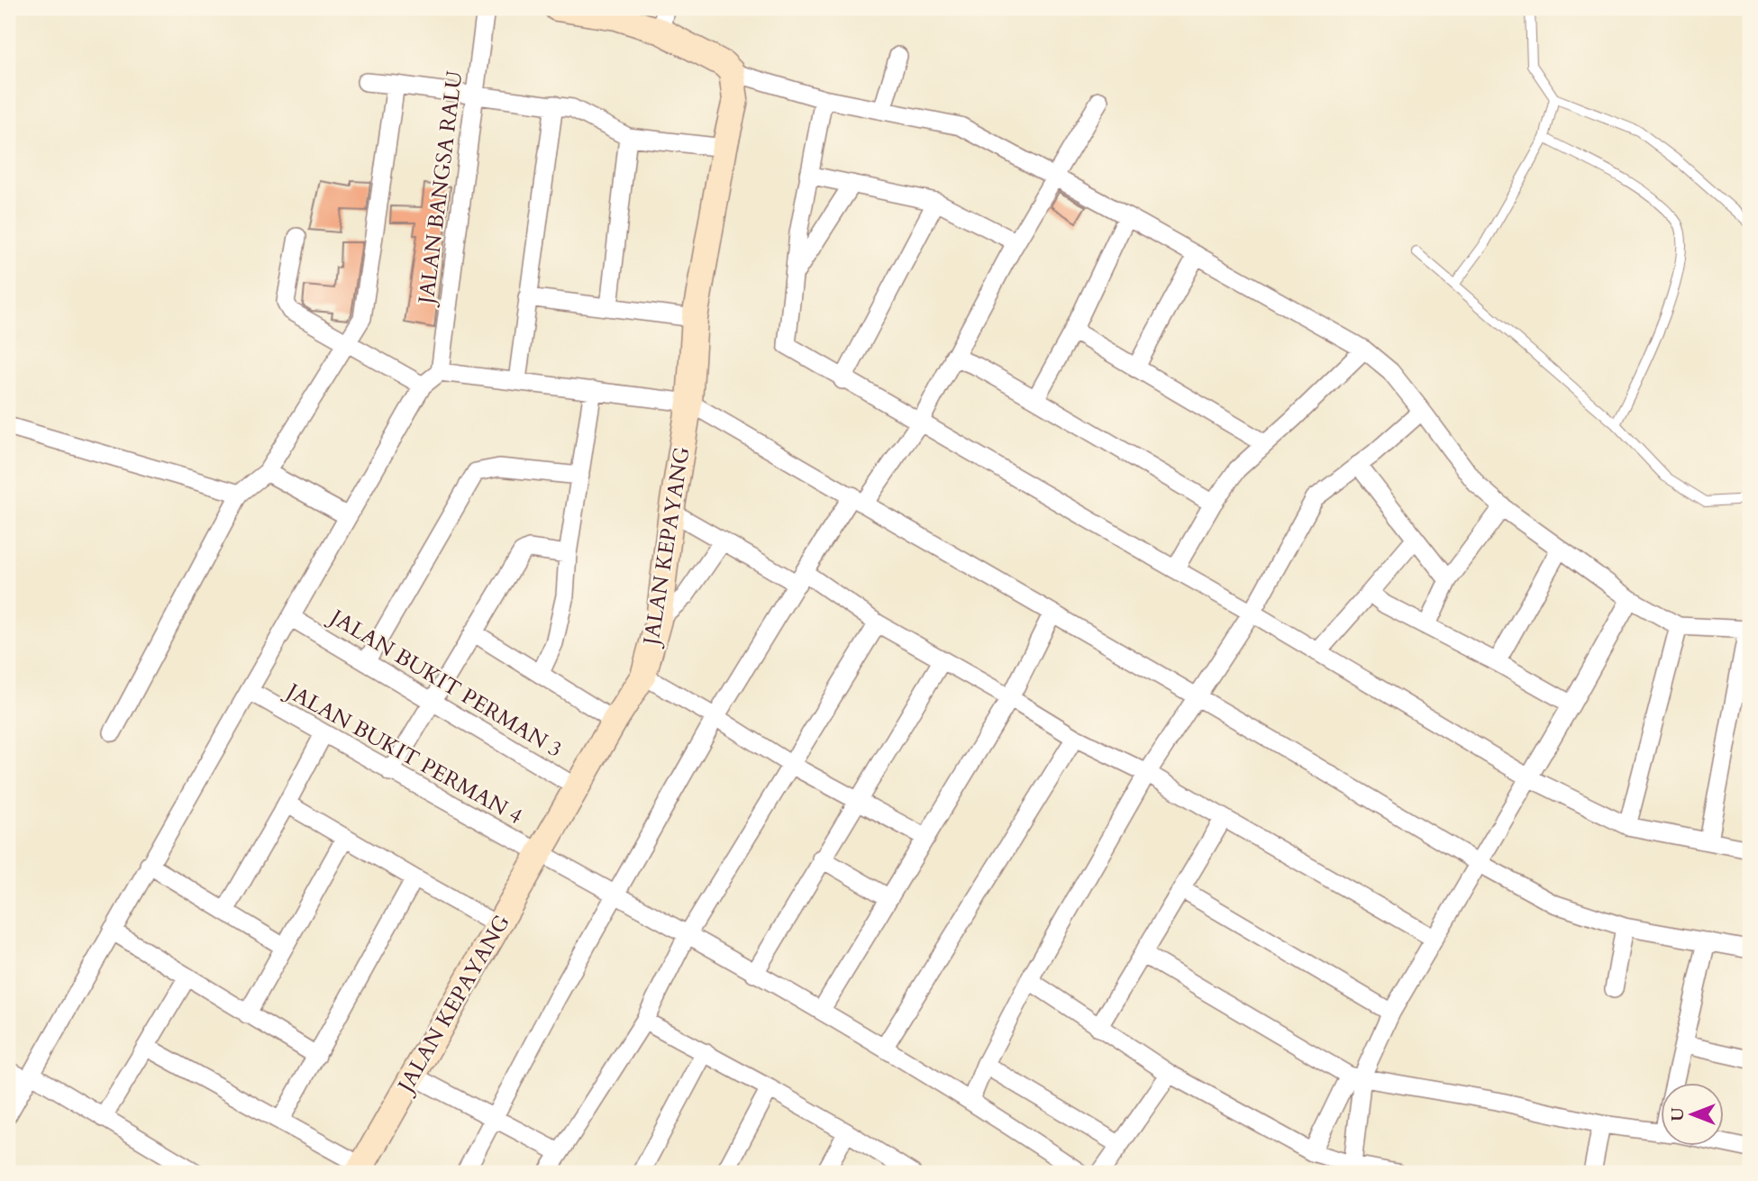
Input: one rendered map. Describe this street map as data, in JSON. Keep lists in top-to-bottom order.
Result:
{
  "streets": {
    "street": [
      "JALAN BANGSA RALU",
      "JALAN KEPAYANG",
      "JALAN BUKIT PERMAN 3",
      "JALAN BUKIT PERMAN 4"
    ]
  },
  "crossings": [
    ["JALAN KEPAYANG", "JALAN BUKIT PERMAN 3"],
    ["JALAN KEPAYANG", "JALAN BUKIT PERMAN 4"]
  ],
  "north": "left"
}
